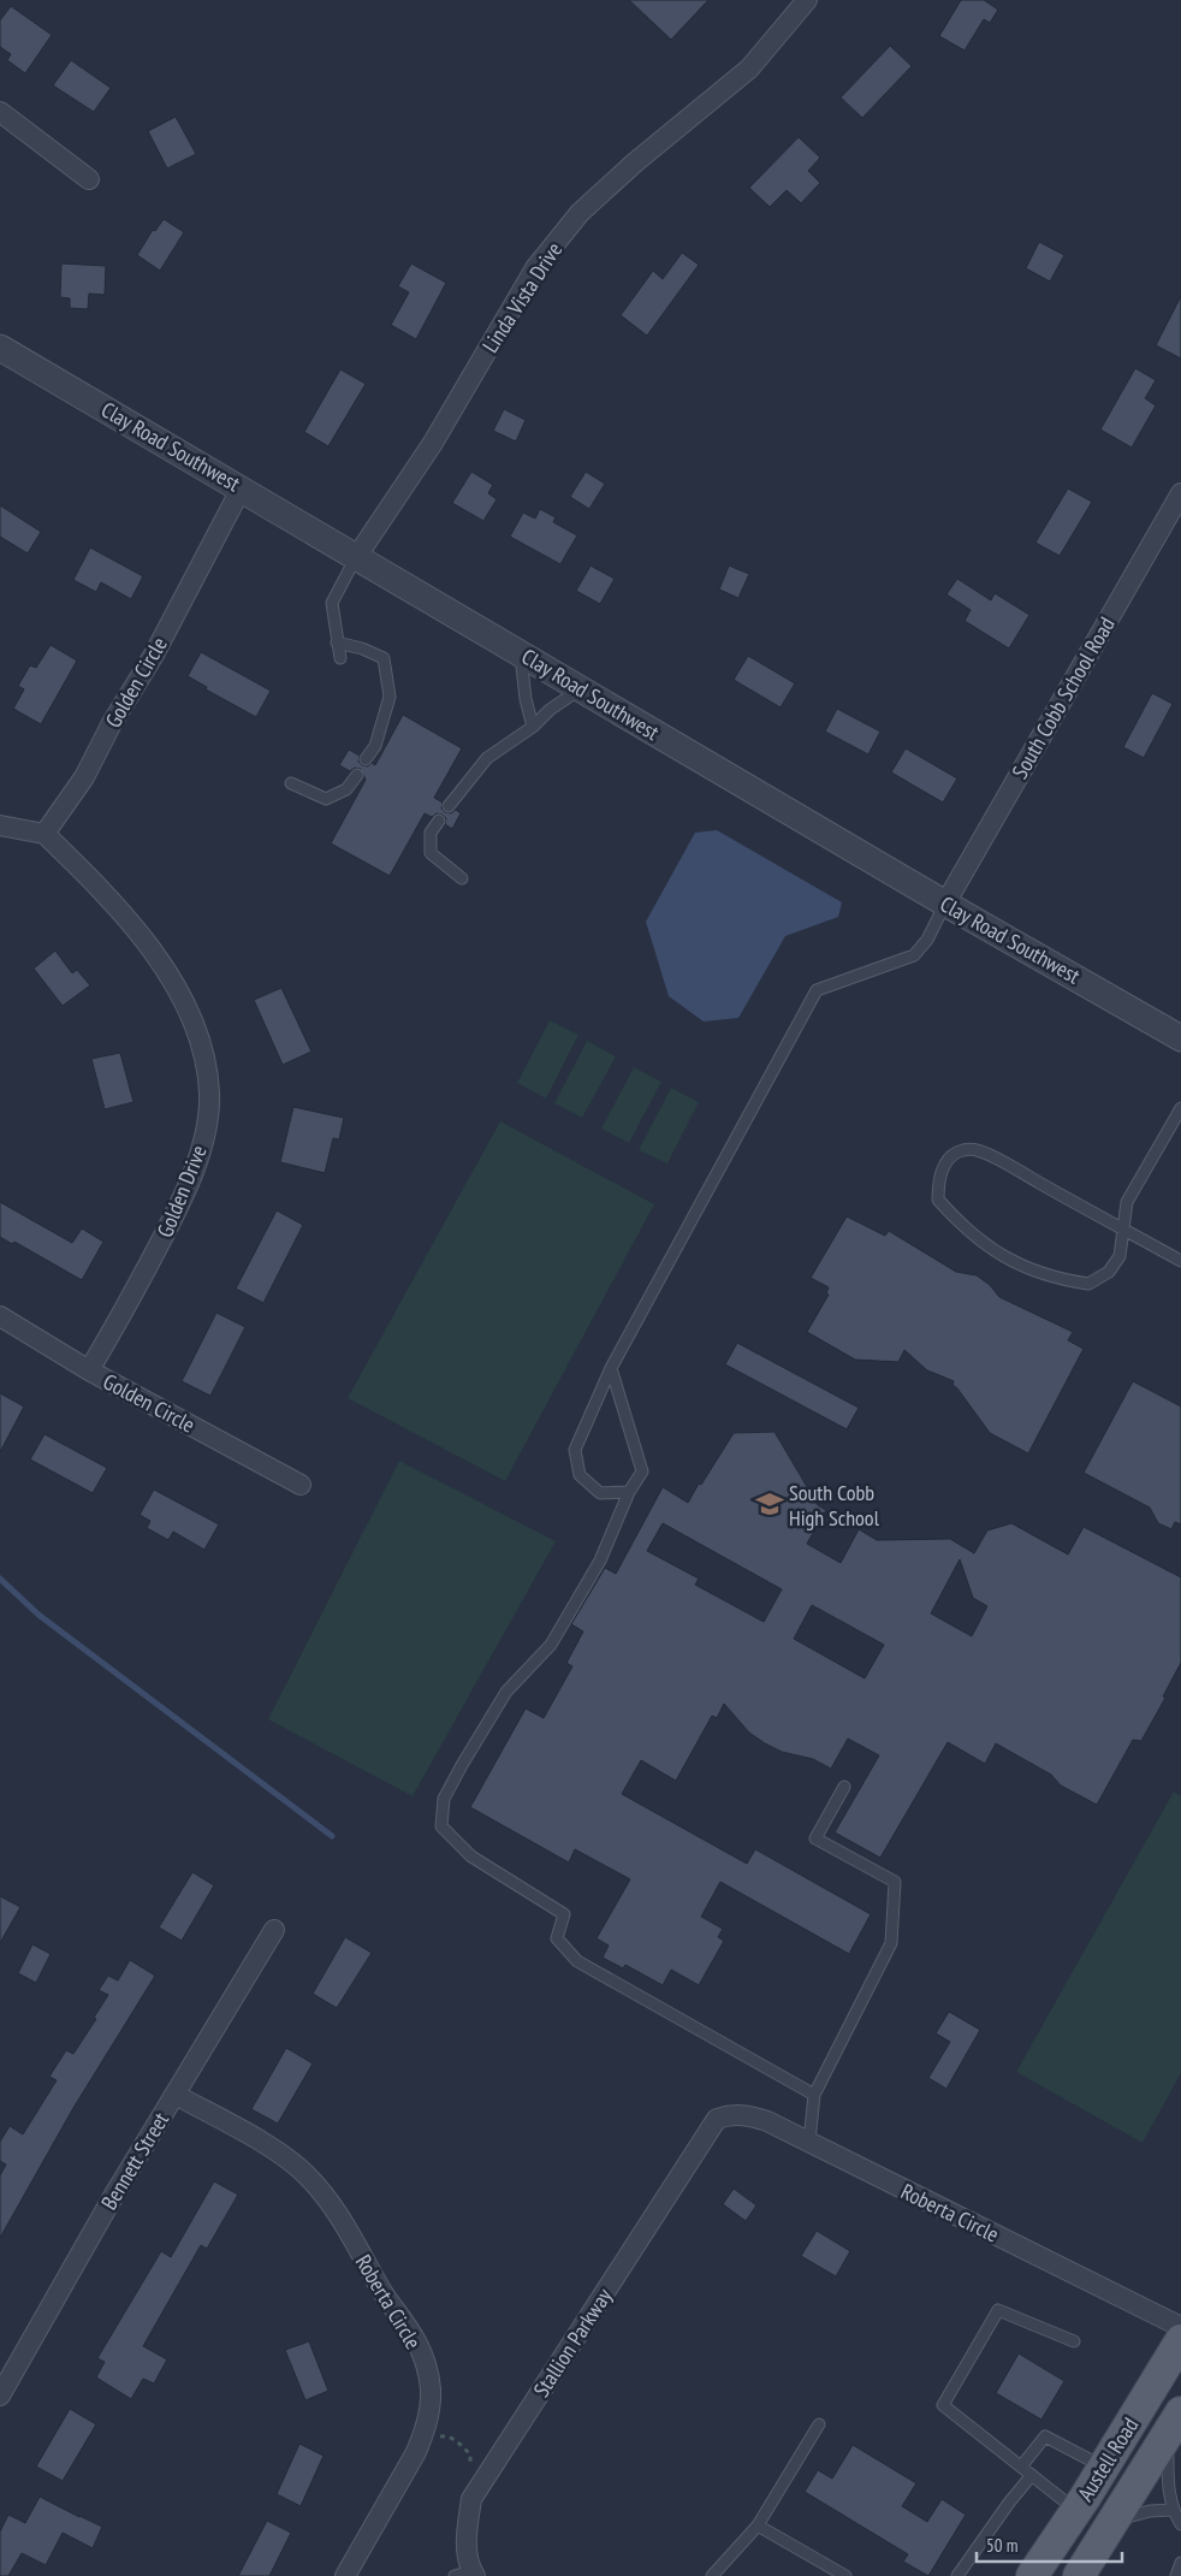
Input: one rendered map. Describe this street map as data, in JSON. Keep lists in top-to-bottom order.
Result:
{
  "streets": {
    "main road": ["Austell Road"],
    "street": [
      "Linda Vista Drive",
      "Clay Road Southwest",
      "Golden Circle",
      "South Cobb School Road",
      "Golden Drive",
      "Bennett Street",
      "Roberta Circle",
      "Stallion Parkway"
    ]
  },
  "crossings": [
    ["Linda Vista Drive", "Clay Road Southwest"],
    ["Clay Road Southwest", "Golden Circle"],
    ["Clay Road Southwest", "South Cobb School Road"],
    ["Golden Circle", "Golden Drive"],
    ["Bennett Street", "Roberta Circle"],
    ["Roberta Circle", "Stallion Parkway"]
  ],
  "places": {
    "school or university": ["South Cobb High School"]
  },
  "scale_bar": "50 m"
}
